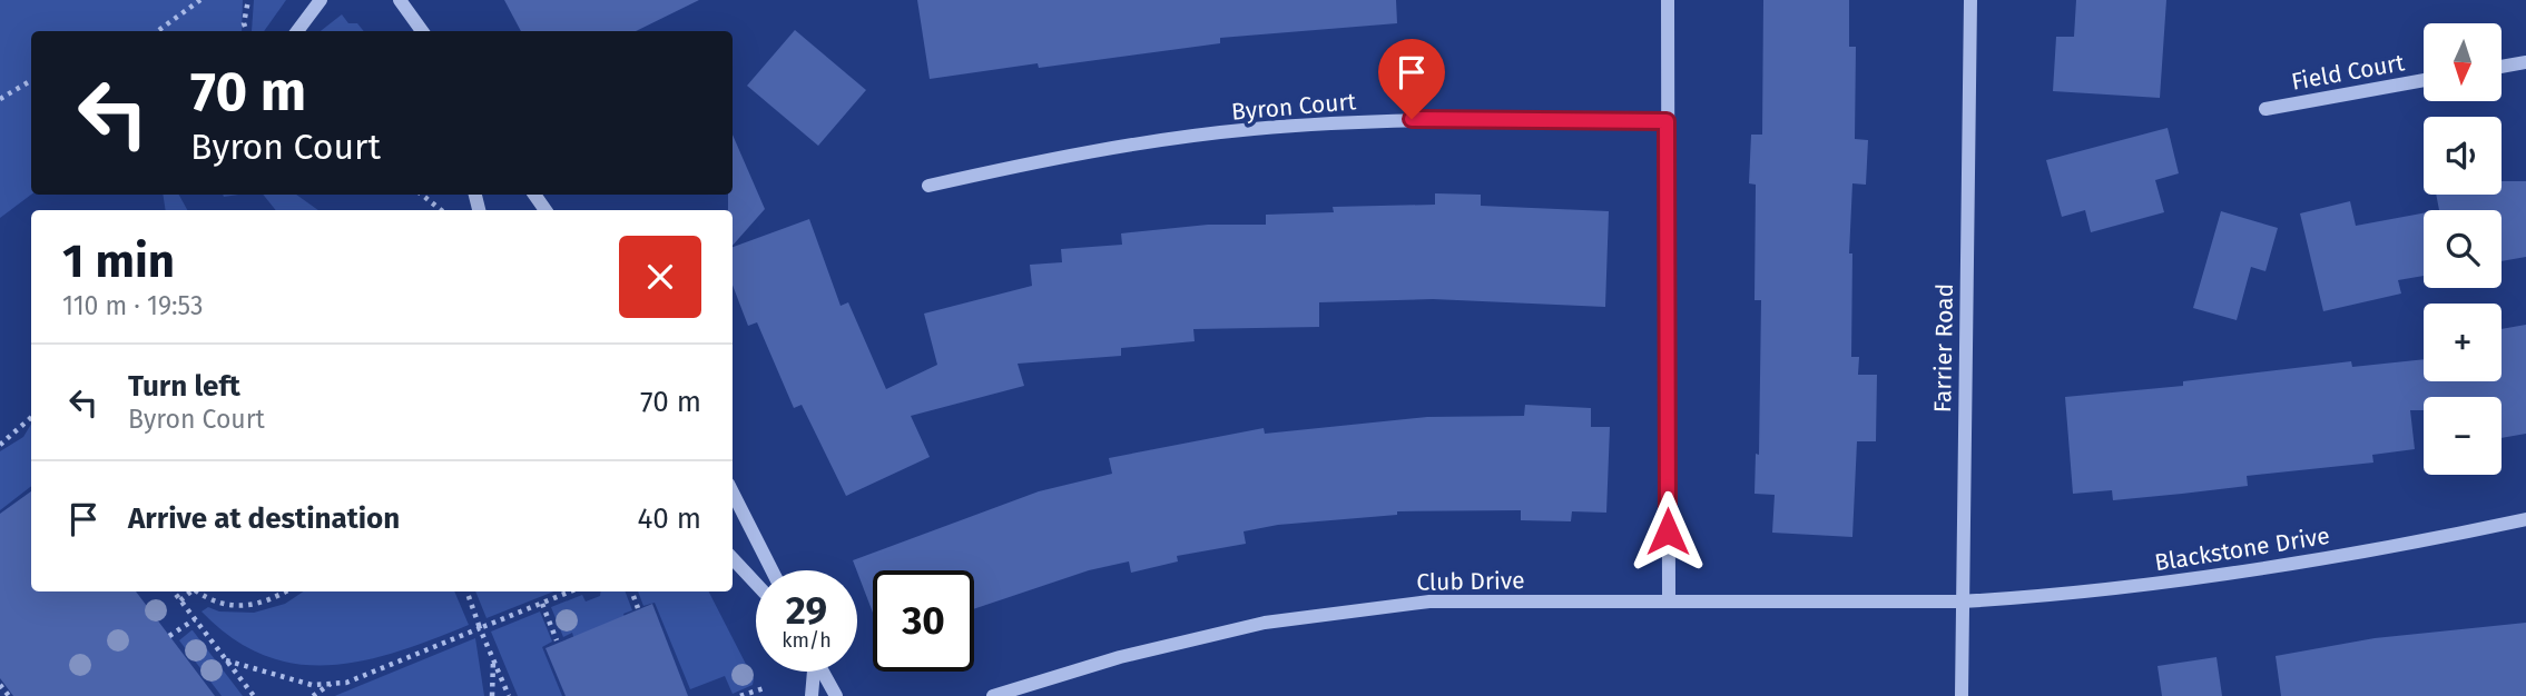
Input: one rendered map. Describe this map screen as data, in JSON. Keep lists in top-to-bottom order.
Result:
{
  "streets": {
    "street": [
      "Field Court",
      "Byron Court",
      "Farrier Road",
      "Blackstone Drive",
      "Club Drive"
    ]
  },
  "crossings": [
    ["Farrier Road", "Blackstone Drive"],
    ["Farrier Road", "Club Drive"],
    ["Blackstone Drive", "Club Drive"]
  ],
  "north": "bottom",
  "page": {
    "map_buttons": ["+", "−"],
    "turn": ["70 m", "Byron Court"],
    "heading": ["1 min", "110 m · 19:53"],
    "list": [
      {
        "name": "Turn left",
        "note": "Byron Court",
        "value": "70 m"
      },
      {
        "name": "Arrive at destination",
        "value": "40 m"
      }
    ],
    "speed": "29 km/h",
    "limit": "30"
  }
}
